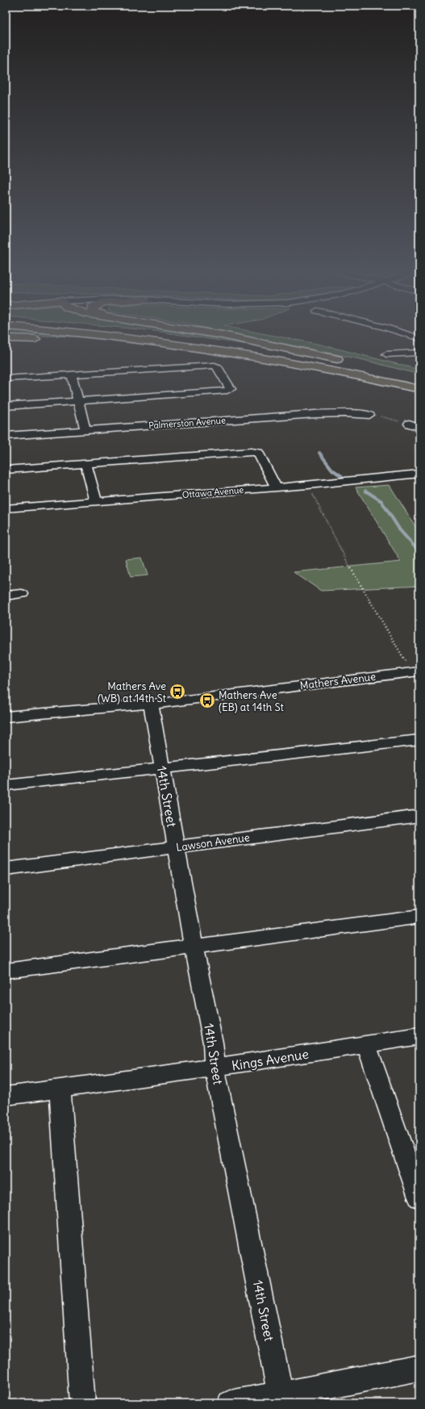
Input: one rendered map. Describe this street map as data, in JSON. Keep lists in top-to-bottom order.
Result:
{
  "streets": {
    "street": [
      "Palmerston Avenue",
      "Ottawa Avenue",
      "Mathers Avenue",
      "14th Street",
      "Lawson Avenue",
      "Kings Avenue"
    ]
  },
  "crossings": [
    ["Mathers Avenue", "14th Street"],
    ["14th Street", "Lawson Avenue"],
    ["14th Street", "Kings Avenue"]
  ],
  "places": {
    "bus stop": ["Mathers Ave (WB) at 14th St", "Mathers Ave (EB) at 14th St"]
  }
}
